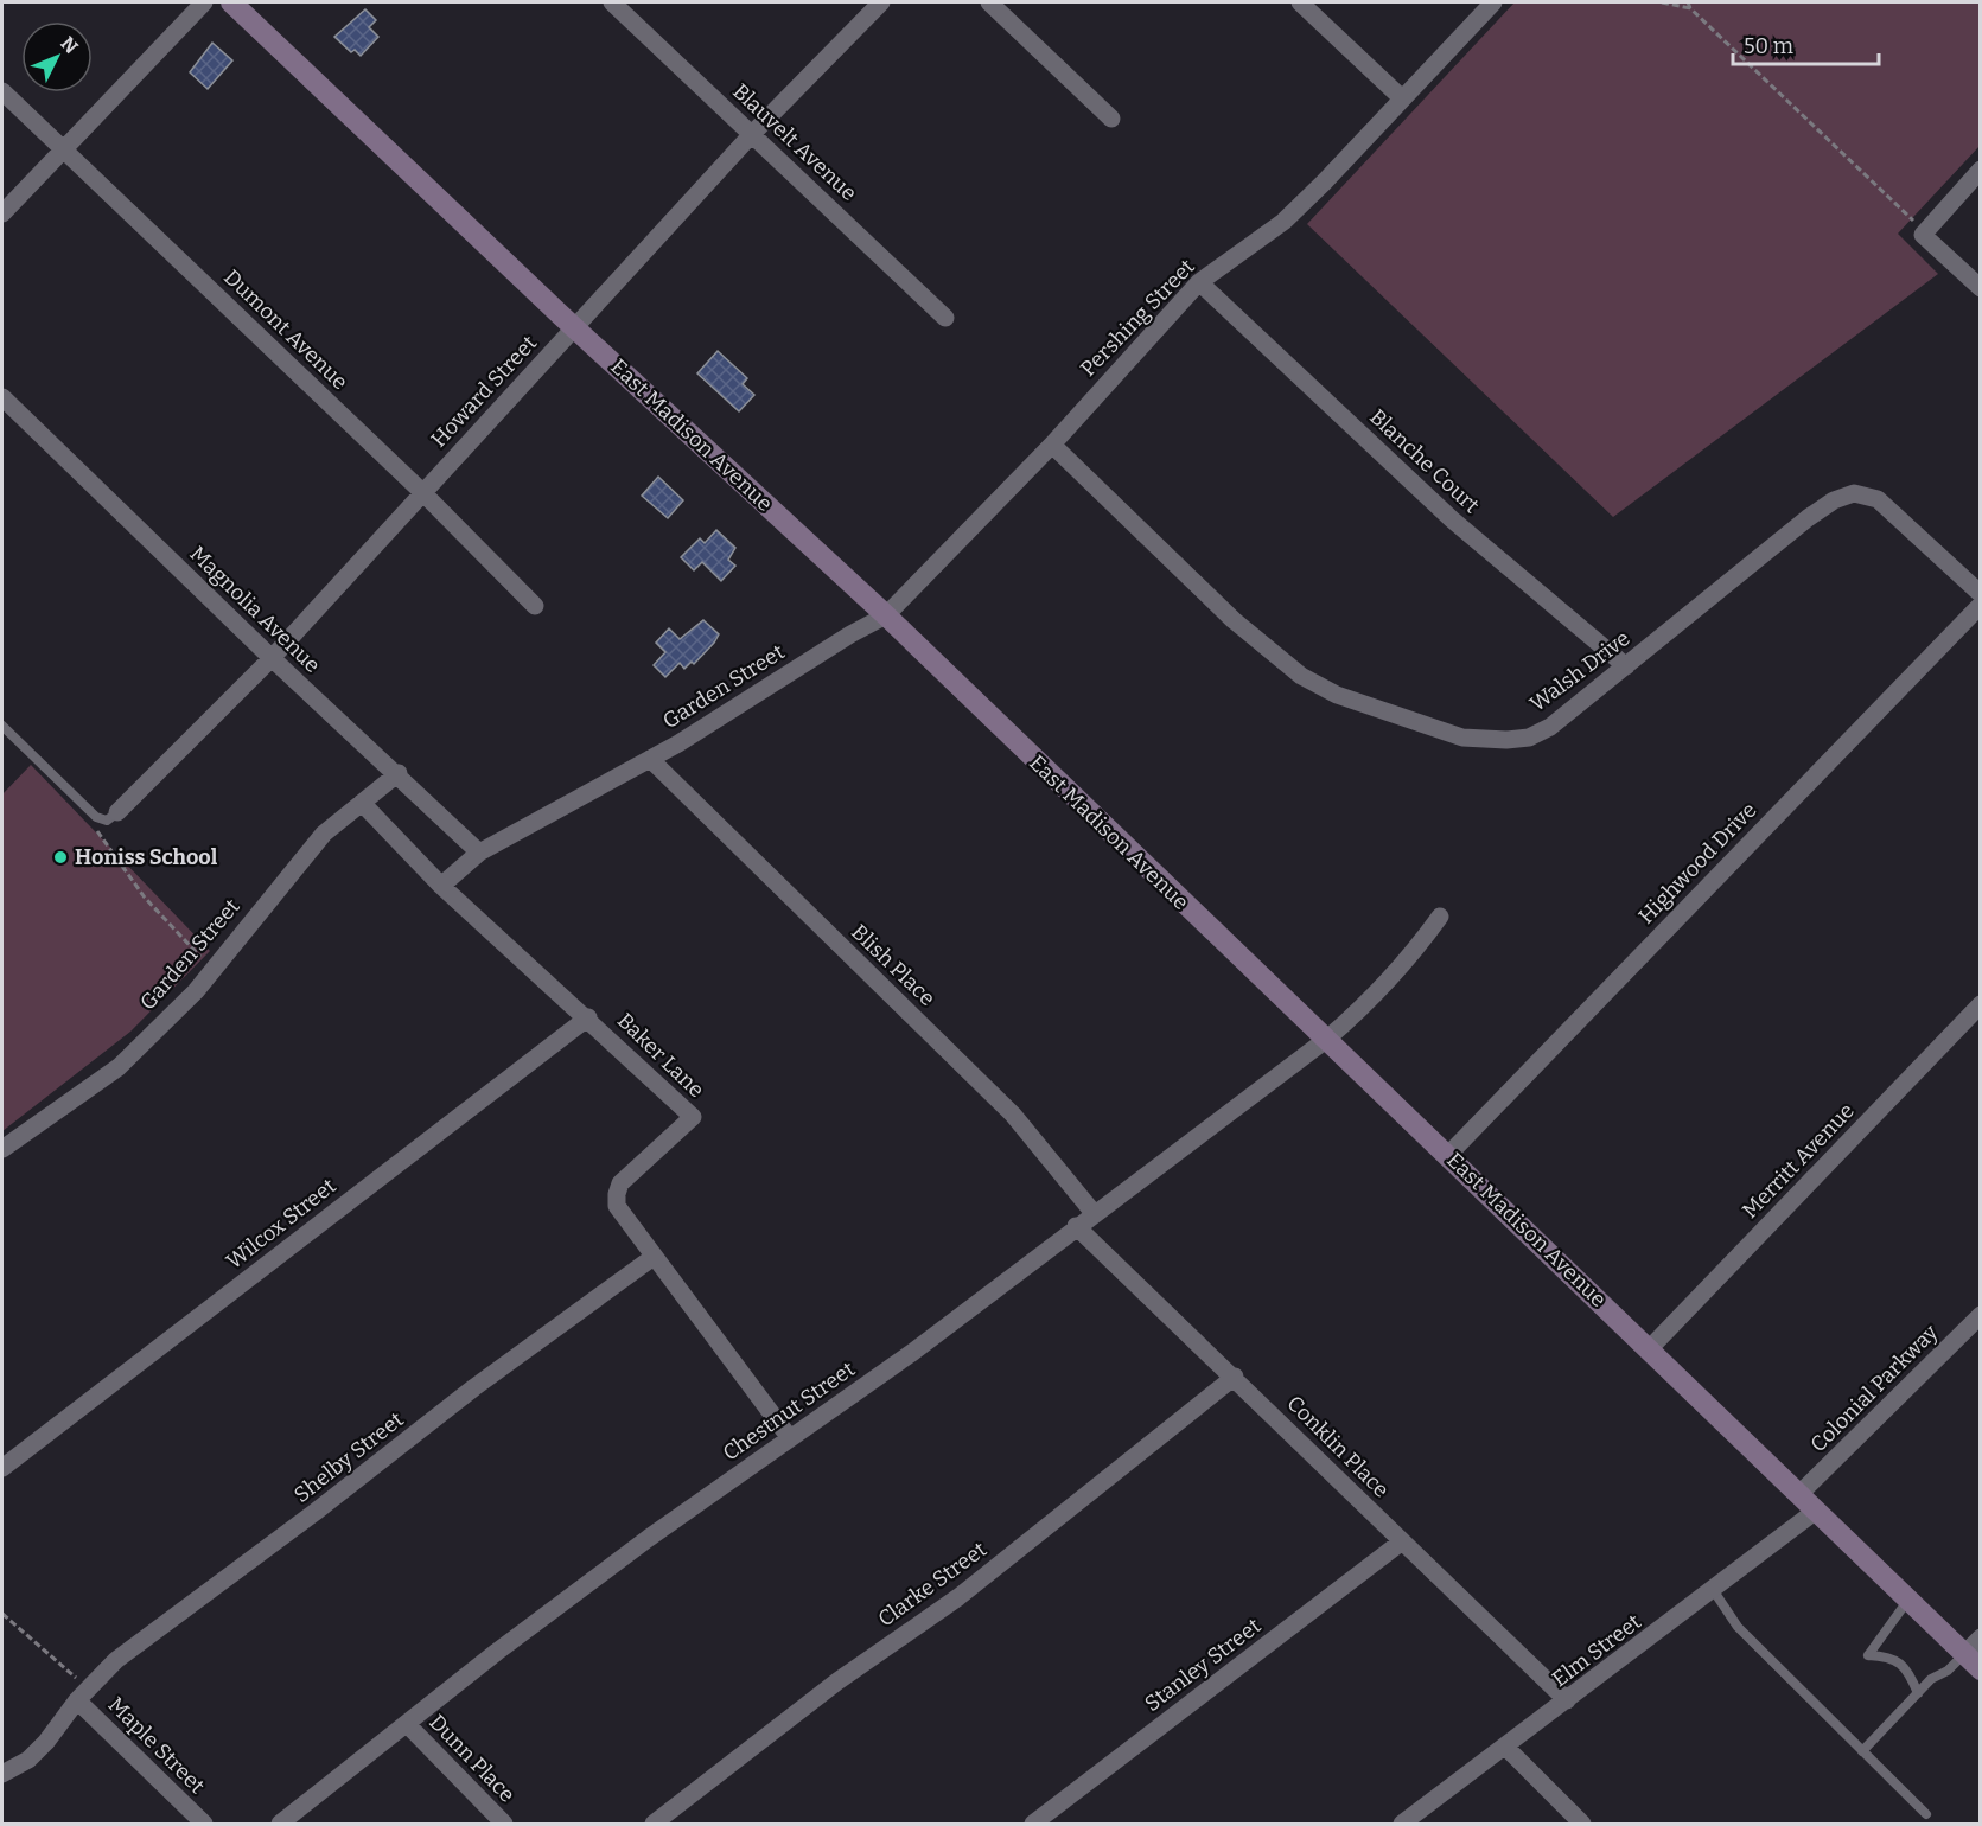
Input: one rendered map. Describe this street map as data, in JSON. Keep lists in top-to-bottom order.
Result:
{
  "streets": {
    "main road": ["East Madison Avenue"],
    "street": [
      "Blauvelt Avenue",
      "Pershing Street",
      "Dumont Avenue",
      "Howard Street",
      "Blanche Court",
      "Magnolia Avenue",
      "Walsh Drive",
      "Garden Street",
      "Highwood Drive",
      "Blish Place",
      "Baker Lane",
      "Merritt Avenue",
      "Wilcox Street",
      "Colonial Parkway",
      "Chestnut Street",
      "Conklin Place",
      "Shelby Street",
      "Clarke Street",
      "Elm Street",
      "Stanley Street",
      "Maple Street",
      "Dunn Place"
    ]
  },
  "crossings": [
    ["Blauvelt Avenue", "Howard Street"],
    ["Pershing Street", "East Madison Avenue"],
    ["Pershing Street", "Blanche Court"],
    ["Pershing Street", "Walsh Drive"],
    ["Pershing Street", "Garden Street"],
    ["Dumont Avenue", "Howard Street"],
    ["Howard Street", "East Madison Avenue"],
    ["Howard Street", "Magnolia Avenue"],
    ["East Madison Avenue", "Garden Street"],
    ["East Madison Avenue", "Highwood Drive"],
    ["East Madison Avenue", "Merritt Avenue"],
    ["East Madison Avenue", "Colonial Parkway"],
    ["East Madison Avenue", "Chestnut Street"],
    ["East Madison Avenue", "Elm Street"],
    ["Blanche Court", "Walsh Drive"],
    ["Magnolia Avenue", "Garden Street"],
    ["Garden Street", "Blish Place"],
    ["Garden Street", "Baker Lane"],
    ["Blish Place", "Chestnut Street"],
    ["Baker Lane", "Wilcox Street"],
    ["Baker Lane", "Chestnut Street"],
    ["Baker Lane", "Shelby Street"],
    ["Chestnut Street", "Conklin Place"],
    ["Chestnut Street", "Dunn Place"],
    ["Conklin Place", "Clarke Street"],
    ["Conklin Place", "Elm Street"],
    ["Conklin Place", "Stanley Street"],
    ["Shelby Street", "Maple Street"]
  ],
  "places": ["Honiss School"],
  "scale_bar": "50 m",
  "north": "top right"
}
